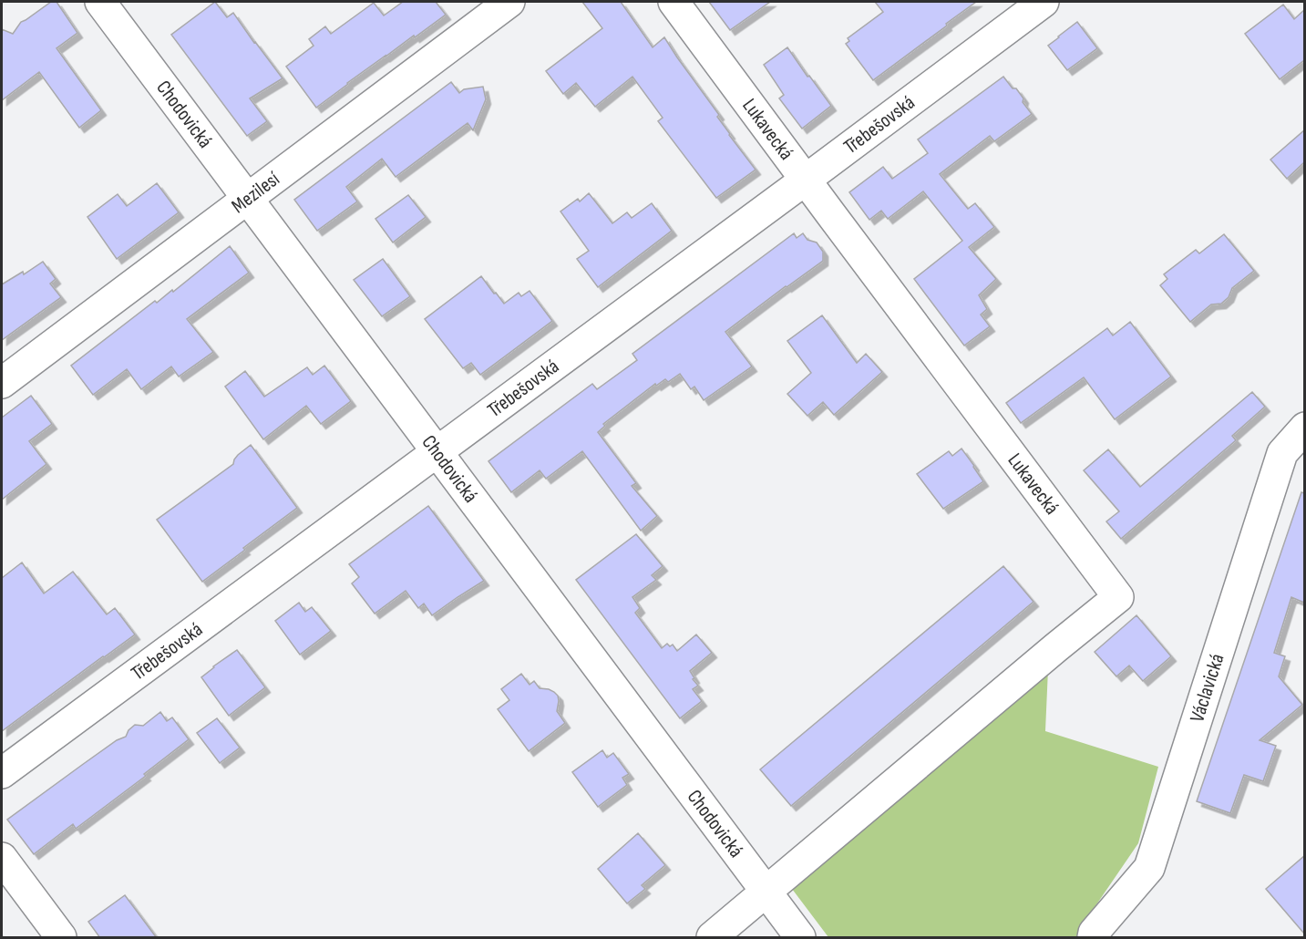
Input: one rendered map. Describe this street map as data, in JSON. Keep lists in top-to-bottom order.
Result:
{
  "streets": {
    "street": [
      "Chodovická",
      "Třebešovská",
      "Lukavecká",
      "Mezilesí",
      "Václavická"
    ]
  },
  "crossings": [
    ["Chodovická", "Třebešovská"],
    ["Chodovická", "Lukavecká"],
    ["Chodovická", "Mezilesí"],
    ["Třebešovská", "Lukavecká"]
  ]
}
